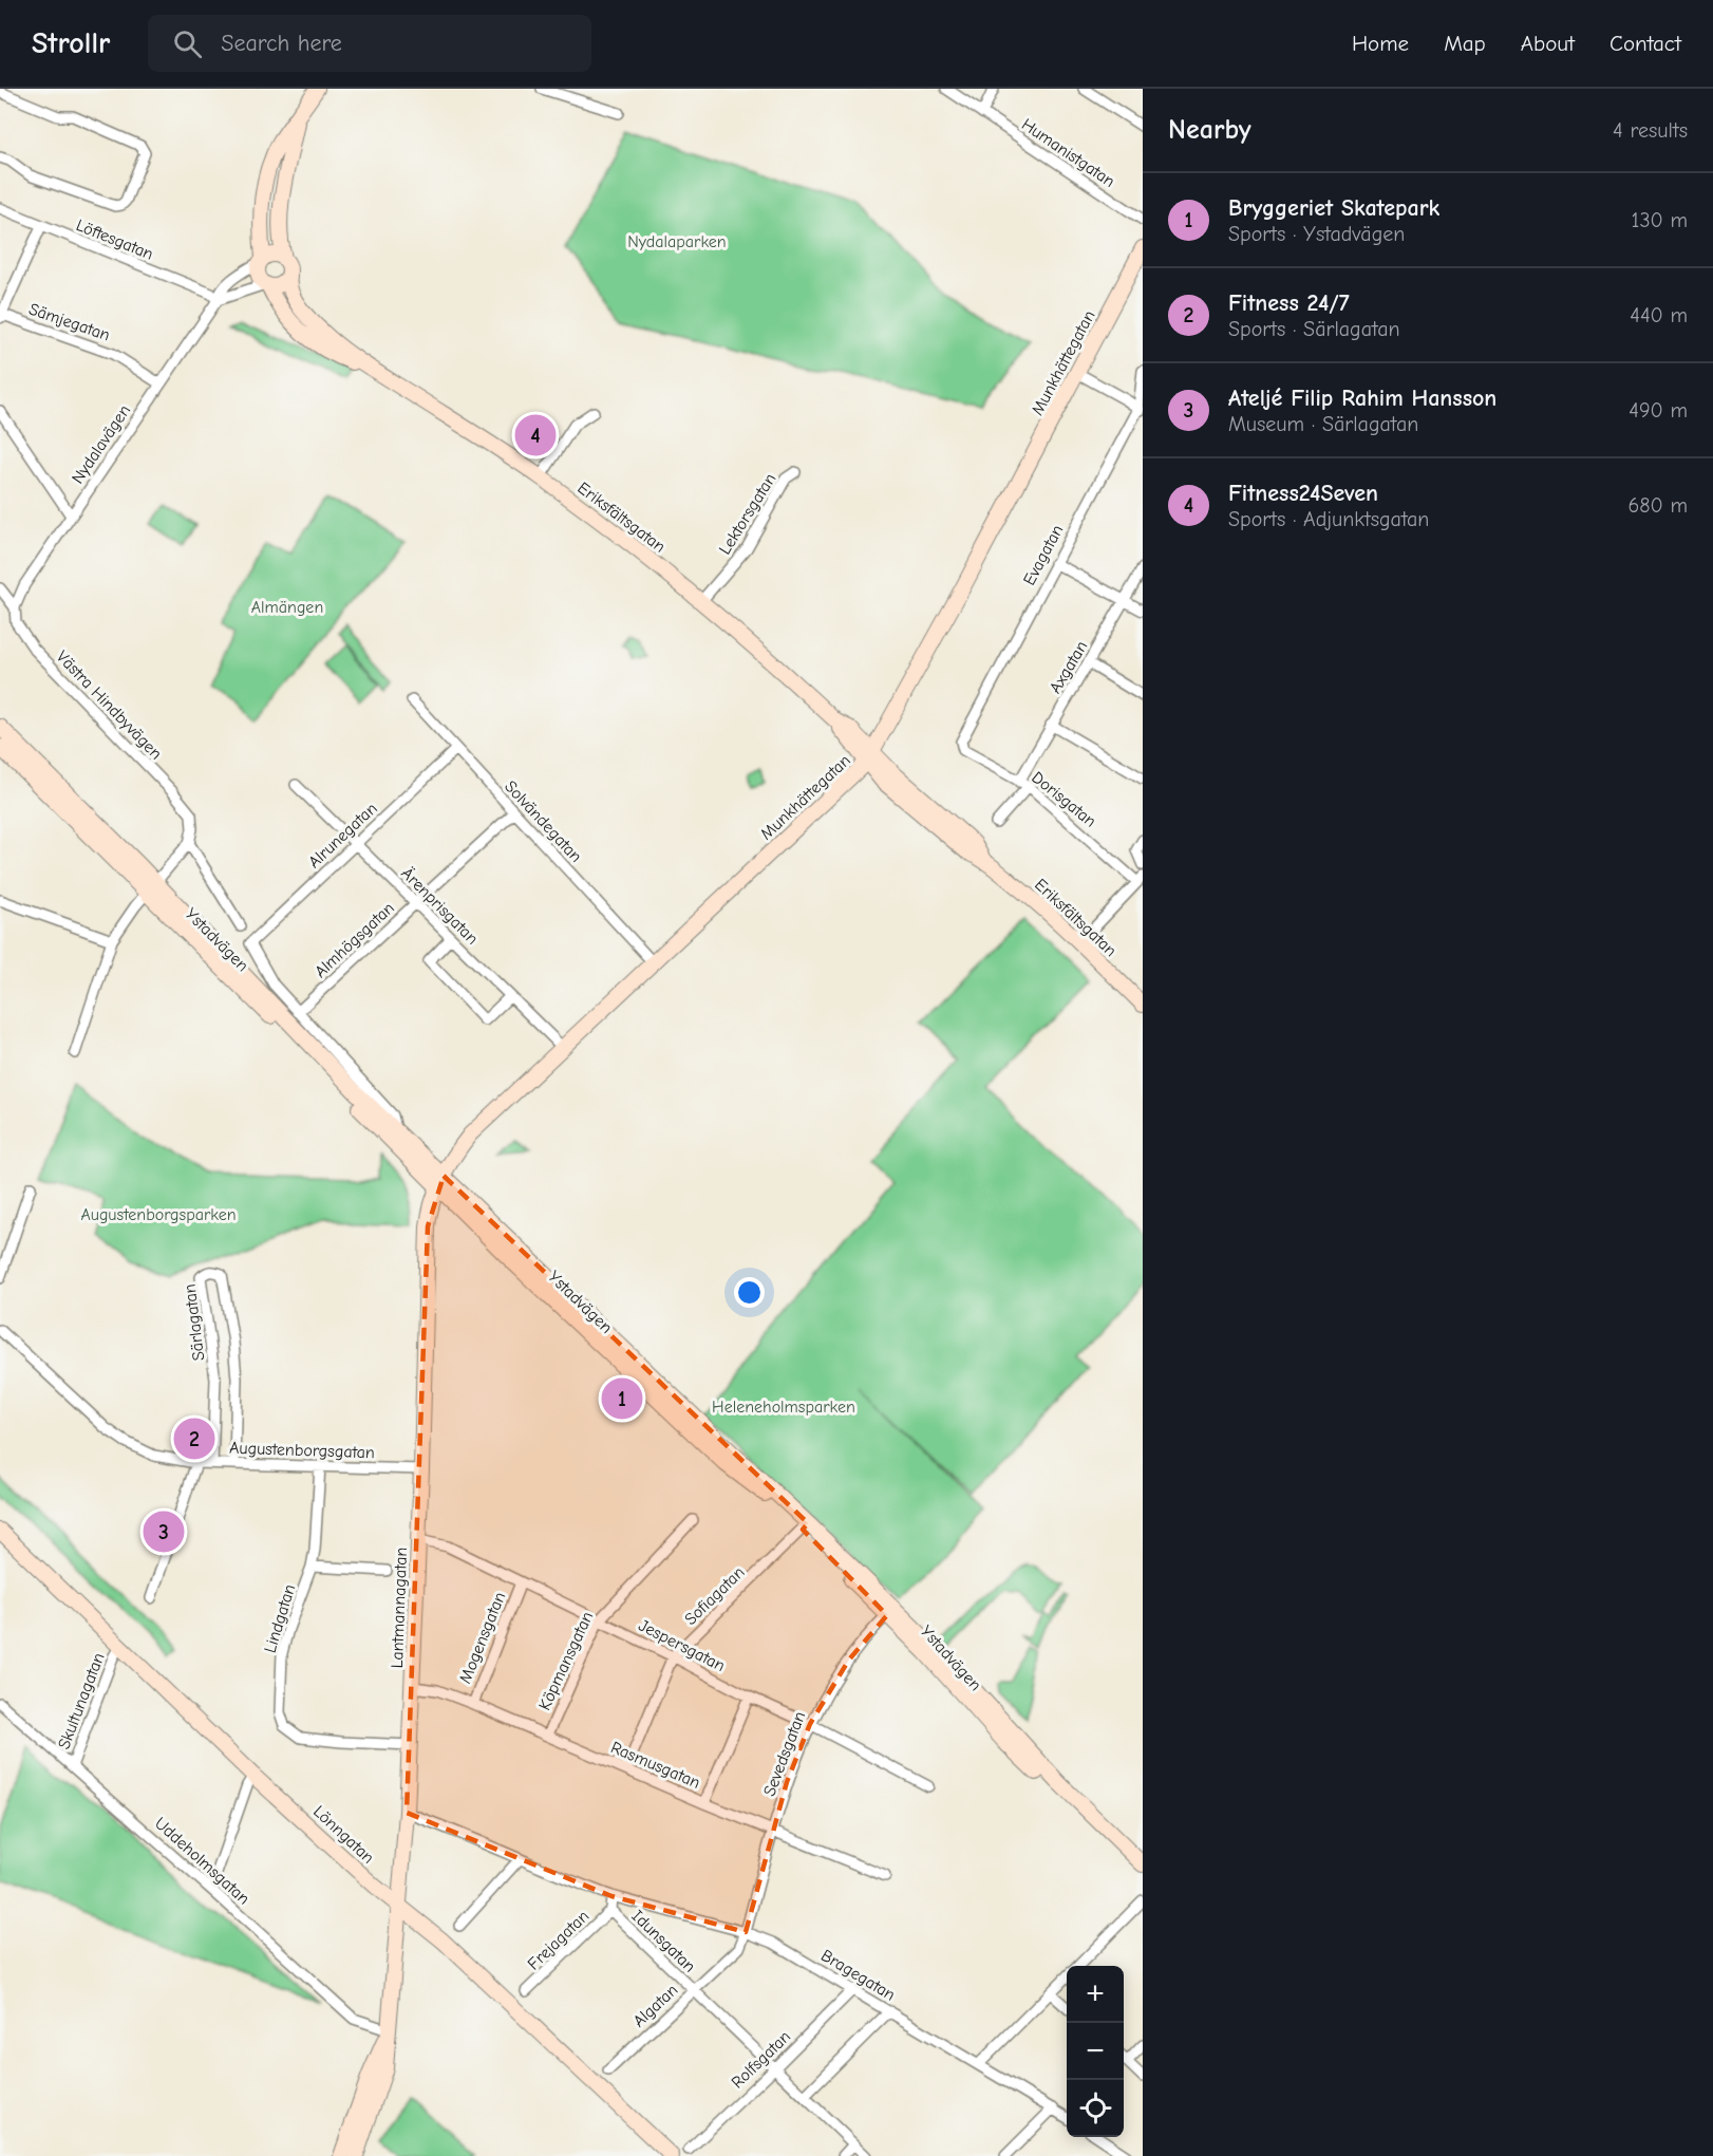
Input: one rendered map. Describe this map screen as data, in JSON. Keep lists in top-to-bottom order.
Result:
{
  "streets": {
    "main road": [
      "Munkhättegatan",
      "Eriksfältsgatan",
      "Ystadvägen",
      "Lantmannagatan",
      "Lönngatan"
    ],
    "street": [
      "Humanistgatan",
      "Löftesgatan",
      "Sämjegatan",
      "Nydalavägen",
      "Lektorsgatan",
      "Evagatan",
      "Axgatan",
      "Västra Hindbyvägen",
      "Dorisgatan",
      "Solvändegatan",
      "Alrunegatan",
      "Ärenprisgatan",
      "Almhögsgatan",
      "Särlagatan",
      "Augustenborgsgatan",
      "Sofiagatan",
      "Lindgatan",
      "Mogensgatan",
      "Jespersgatan",
      "Köpmansgatan",
      "Skultunagatan",
      "Sevedsgatan",
      "Rasmusgatan",
      "Uddeholmsgatan",
      "Frejagatan",
      "Idunsgatan",
      "Bragegatan",
      "Algatan",
      "Rolfsgatan"
    ]
  },
  "crossings": [
    ["Löftesgatan", "Nydalavägen"],
    ["Sämjegatan", "Nydalavägen"],
    ["Munkhättegatan", "Eriksfältsgatan"],
    ["Munkhättegatan", "Solvändegatan"],
    ["Munkhättegatan", "Ärenprisgatan"],
    ["Munkhättegatan", "Ystadvägen"],
    ["Munkhättegatan", "Lantmannagatan"],
    ["Nydalavägen", "Eriksfältsgatan"],
    ["Nydalavägen", "Västra Hindbyvägen"],
    ["Lektorsgatan", "Eriksfältsgatan"],
    ["Evagatan", "Dorisgatan"],
    ["Axgatan", "Dorisgatan"],
    ["Solvändegatan", "Alrunegatan"],
    ["Solvändegatan", "Almhögsgatan"],
    ["Alrunegatan", "Ärenprisgatan"],
    ["Alrunegatan", "Ystadvägen"],
    ["Ärenprisgatan", "Almhögsgatan"],
    ["Ystadvägen", "Almhögsgatan"],
    ["Ystadvägen", "Sofiagatan"],
    ["Ystadvägen", "Lantmannagatan"],
    ["Ystadvägen", "Sevedsgatan"],
    ["Särlagatan", "Augustenborgsgatan"],
    ["Augustenborgsgatan", "Lantmannagatan"],
    ["Augustenborgsgatan", "Lindgatan"],
    ["Sofiagatan", "Jespersgatan"],
    ["Sofiagatan", "Rasmusgatan"],
    ["Lantmannagatan", "Lindgatan"],
    ["Lantmannagatan", "Jespersgatan"],
    ["Lantmannagatan", "Rasmusgatan"],
    ["Lantmannagatan", "Lönngatan"],
    ["Lantmannagatan", "Uddeholmsgatan"],
    ["Mogensgatan", "Jespersgatan"],
    ["Mogensgatan", "Rasmusgatan"],
    ["Jespersgatan", "Köpmansgatan"],
    ["Jespersgatan", "Sevedsgatan"],
    ["Köpmansgatan", "Rasmusgatan"],
    ["Skultunagatan", "Lönngatan"],
    ["Skultunagatan", "Uddeholmsgatan"],
    ["Sevedsgatan", "Rasmusgatan"],
    ["Sevedsgatan", "Bragegatan"],
    ["Sevedsgatan", "Algatan"],
    ["Frejagatan", "Idunsgatan"],
    ["Idunsgatan", "Bragegatan"],
    ["Idunsgatan", "Algatan"],
    ["Idunsgatan", "Rolfsgatan"],
    ["Bragegatan", "Algatan"],
    ["Bragegatan", "Rolfsgatan"]
  ],
  "parks": [
    "Nydalaparken",
    "Almängen",
    "Augustenborgsparken",
    "Heleneholmsparken"
  ],
  "page": {
    "header": "Strollr",
    "search": "Search here",
    "nav": [
      "Home",
      "Map",
      "About",
      "Contact"
    ],
    "heading": ["Nearby", "4 results"],
    "list": [
      {
        "mark": "1",
        "name": "Bryggeriet Skatepark",
        "note": "Sports · Ystadvägen",
        "value": "130 m"
      },
      {
        "mark": "2",
        "name": "Fitness 24/7",
        "note": "Sports · Särlagatan",
        "value": "440 m"
      },
      {
        "mark": "3",
        "name": "Ateljé Filip Rahim Hansson",
        "note": "Museum · Särlagatan",
        "value": "490 m"
      },
      {
        "mark": "4",
        "name": "Fitness24Seven",
        "note": "Sports · Adjunktsgatan",
        "value": "680 m"
      }
    ],
    "pins": [
      "4",
      "1",
      "2",
      "3"
    ],
    "map_buttons": ["+", "−"]
  }
}
